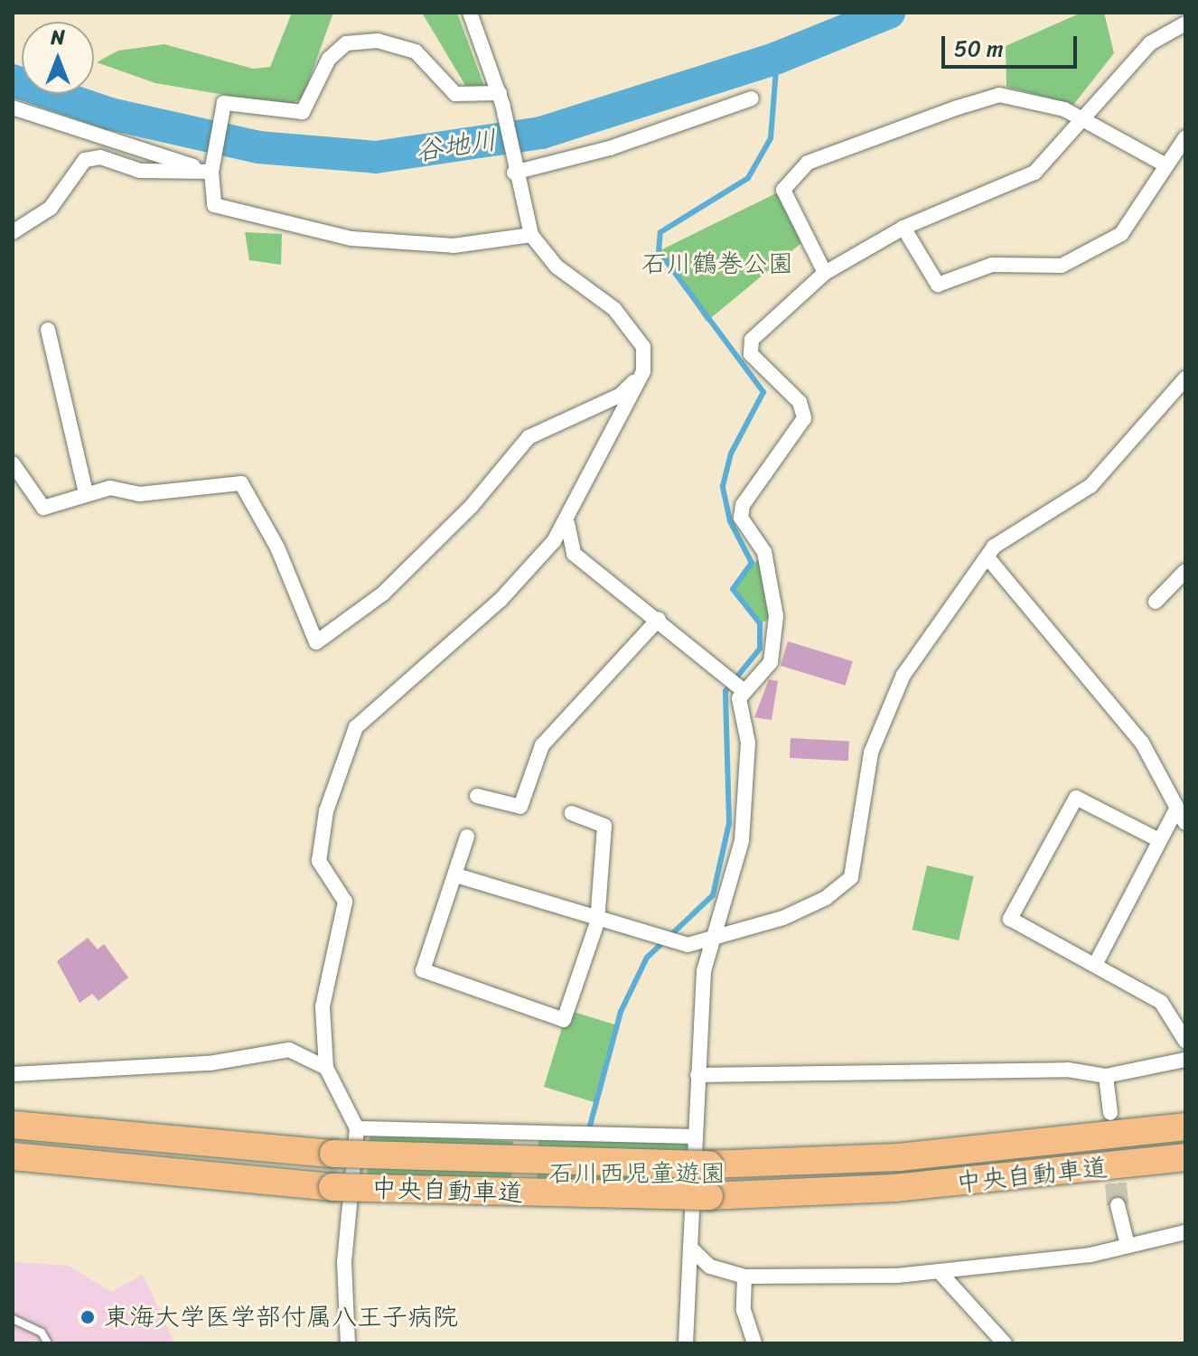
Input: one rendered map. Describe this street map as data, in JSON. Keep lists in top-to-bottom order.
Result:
{
  "streets": {
    "highway": ["中央自動車道"]
  },
  "water": ["谷地川"],
  "parks": ["石川鶴巻公園", "石川西児童遊園"],
  "places": ["東海大学医学部付属八王子病院"],
  "scale_bar": "50 m",
  "north": "top"
}
